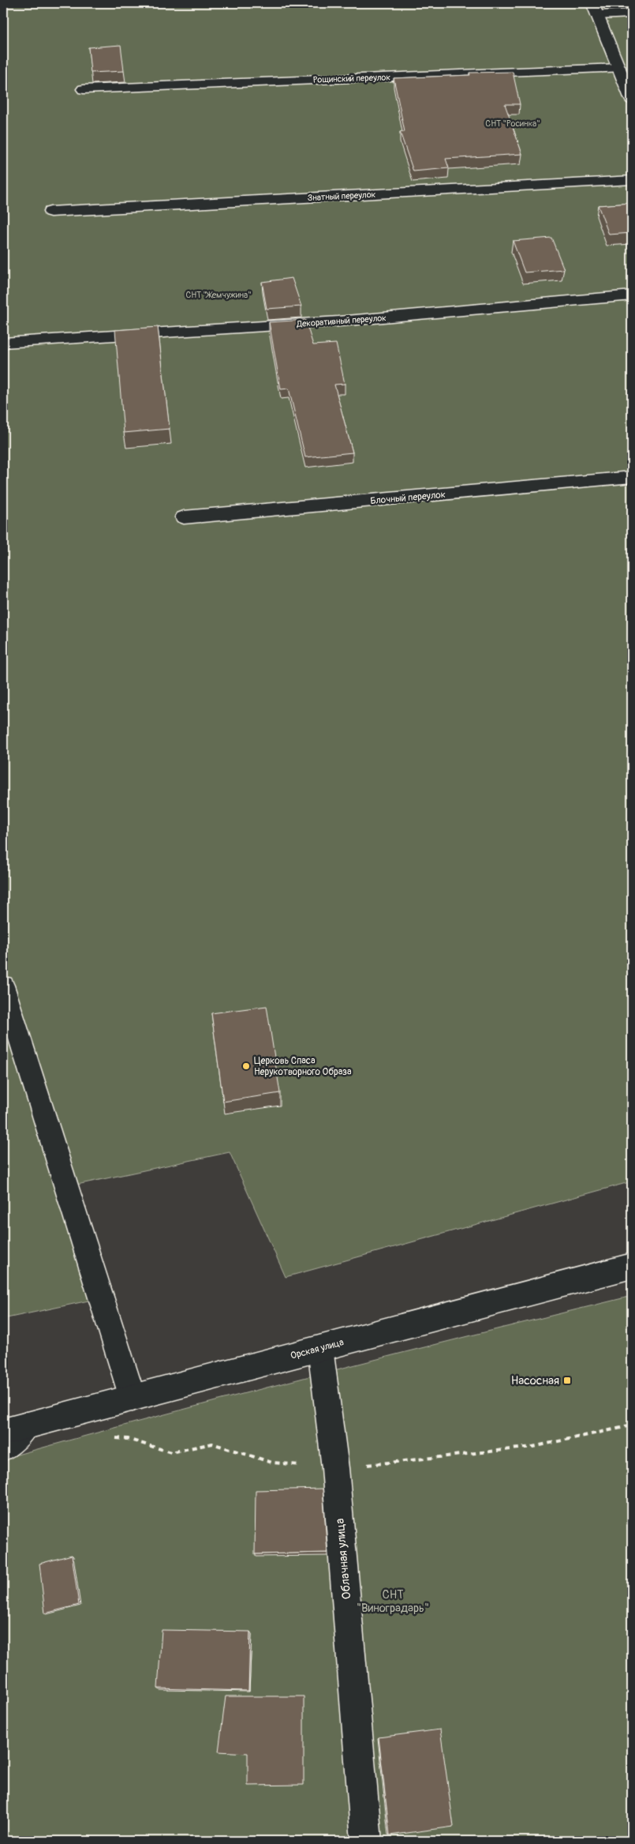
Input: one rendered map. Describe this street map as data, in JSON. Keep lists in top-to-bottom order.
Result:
{
  "streets": {
    "main road": [
      "Рощинский переулок",
      "Знатный переулок",
      "Декоративный переулок",
      "Блочный переулок",
      "Орская улица",
      "Облачная улица"
    ]
  },
  "crossings": [
    ["Орская улица", "Облачная улица"]
  ],
  "parks": ["СНТ \"Росинка\"", "СНТ \"Жемчужина\"", "СНТ \"Виноградарь\""],
  "places": {
    "other": ["Церковь Спаса Нерукотворного Образа"],
    "transit": ["Насосная"]
  }
}
